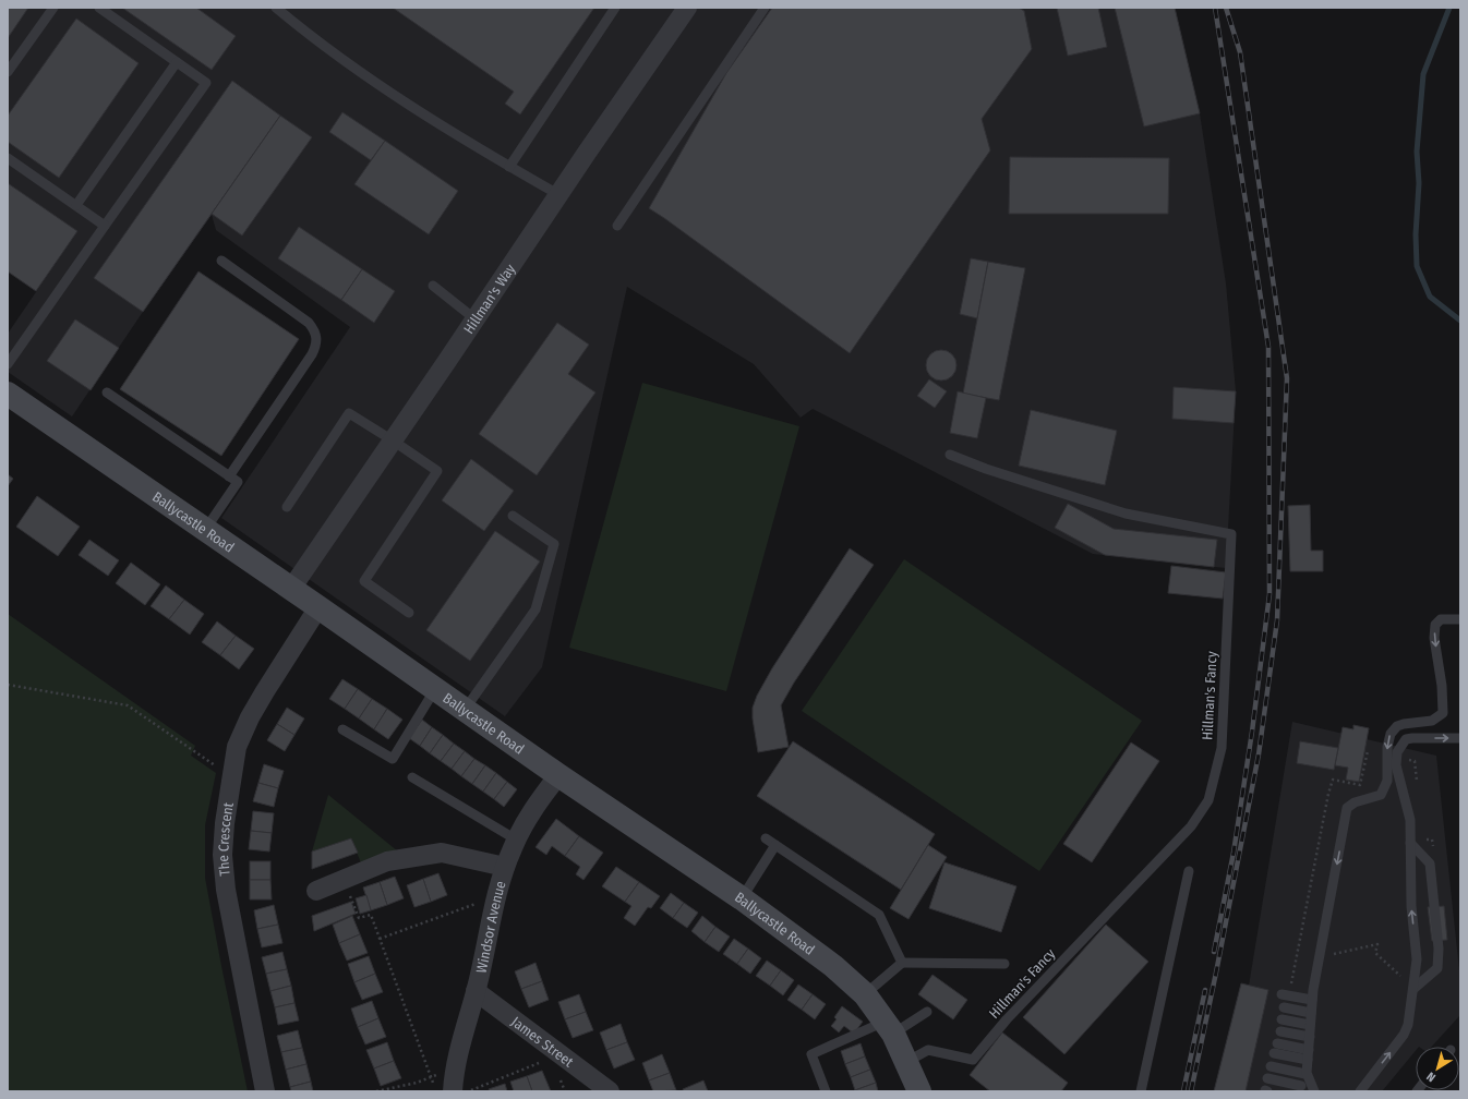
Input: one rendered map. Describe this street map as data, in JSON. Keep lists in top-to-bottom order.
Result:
{
  "streets": {
    "main road": ["Ballycastle Road"],
    "street": [
      "Hillman's Way",
      "The Crescent",
      "Windsor Avenue",
      "James Street"
    ],
    "lane": ["Hillman's Fancy"]
  },
  "crossings": [
    ["Hillman's Way", "Ballycastle Road"],
    ["Ballycastle Road", "Hillman's Fancy"],
    ["Ballycastle Road", "The Crescent"],
    ["Ballycastle Road", "Windsor Avenue"],
    ["Windsor Avenue", "James Street"]
  ],
  "north": "bottom left"
}
